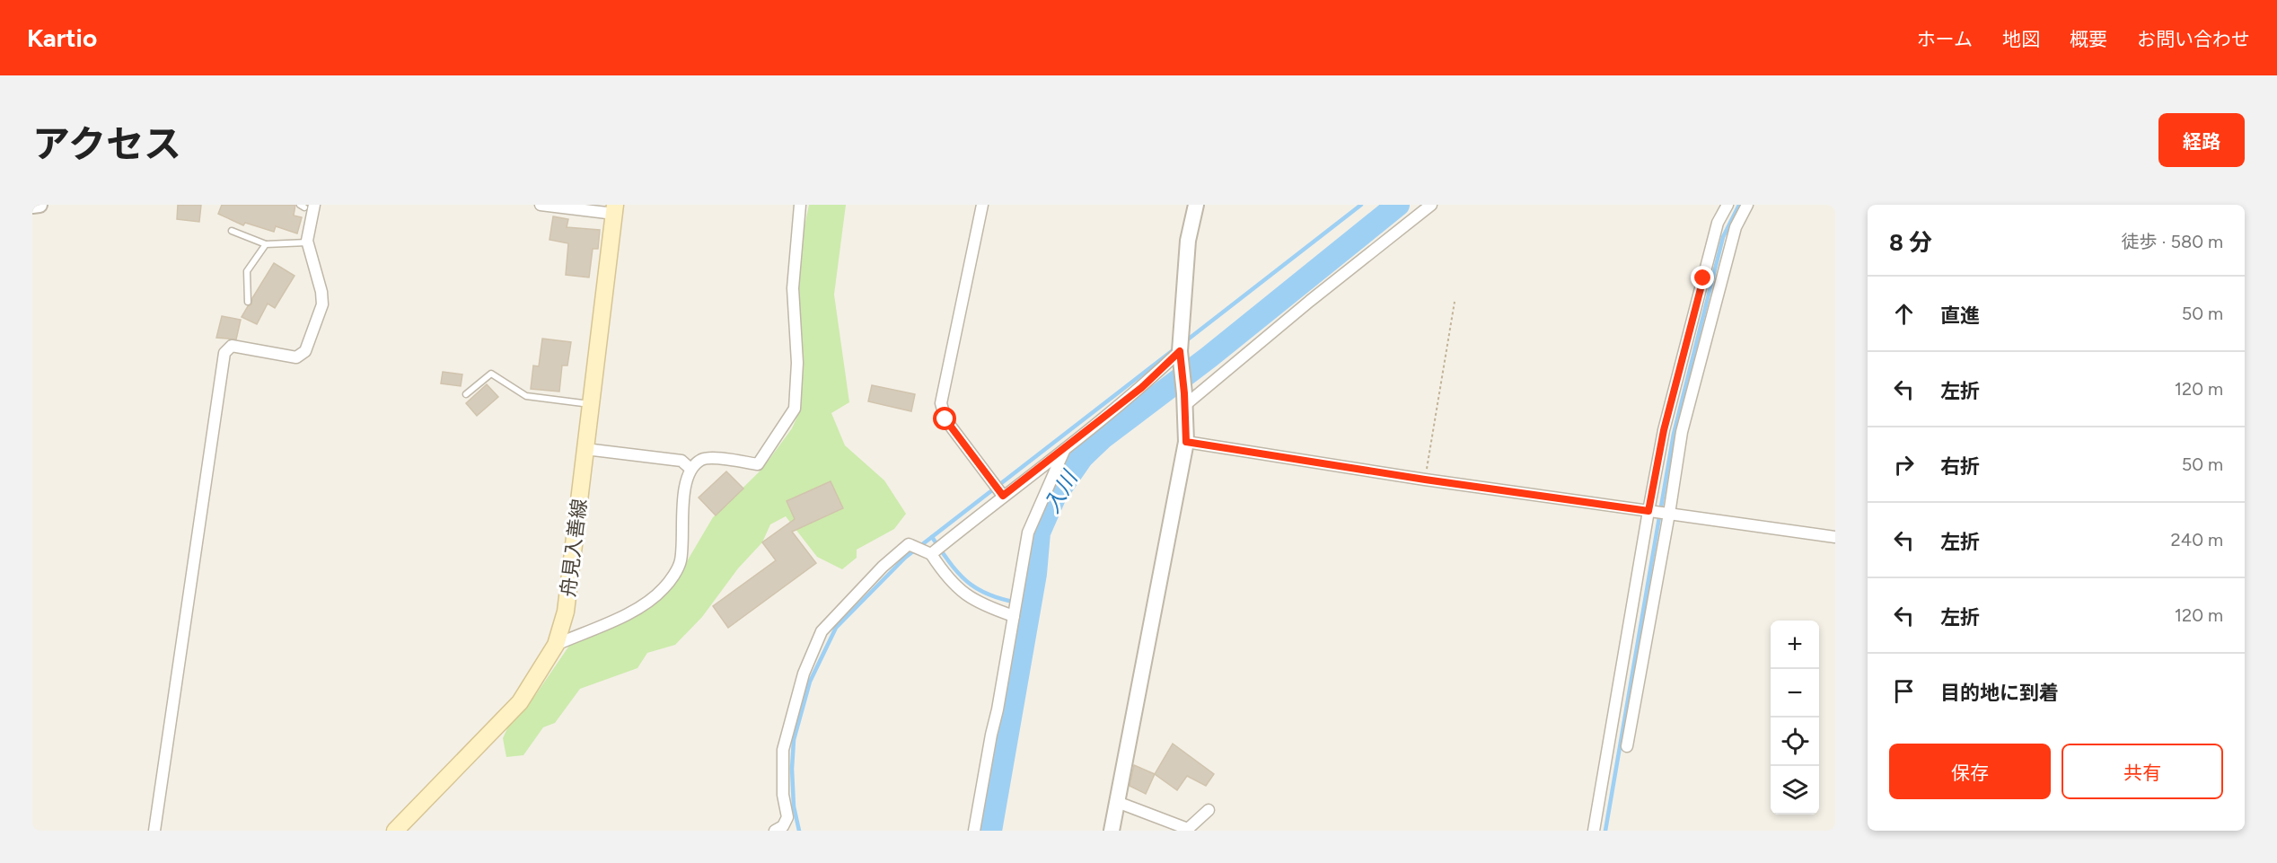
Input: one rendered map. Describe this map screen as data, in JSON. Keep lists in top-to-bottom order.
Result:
{
  "streets": {
    "main road": ["舟見入善線"]
  },
  "water": ["入川"],
  "page": {
    "header": "Kartio",
    "nav": [
      "ホーム",
      "地図",
      "概要",
      "お問い合わせ"
    ],
    "title": "アクセス",
    "buttons": [
      "経路",
      ["保存", "共有"]
    ],
    "heading": ["8 分", "徒歩 · 580 m"],
    "list": [
      ["直進", "50 m"],
      ["左折", "120 m"],
      ["右折", "50 m"],
      ["左折", "240 m"],
      ["左折", "120 m"],
      "目的地に到着"
    ],
    "map_buttons": ["+", "−"]
  }
}
